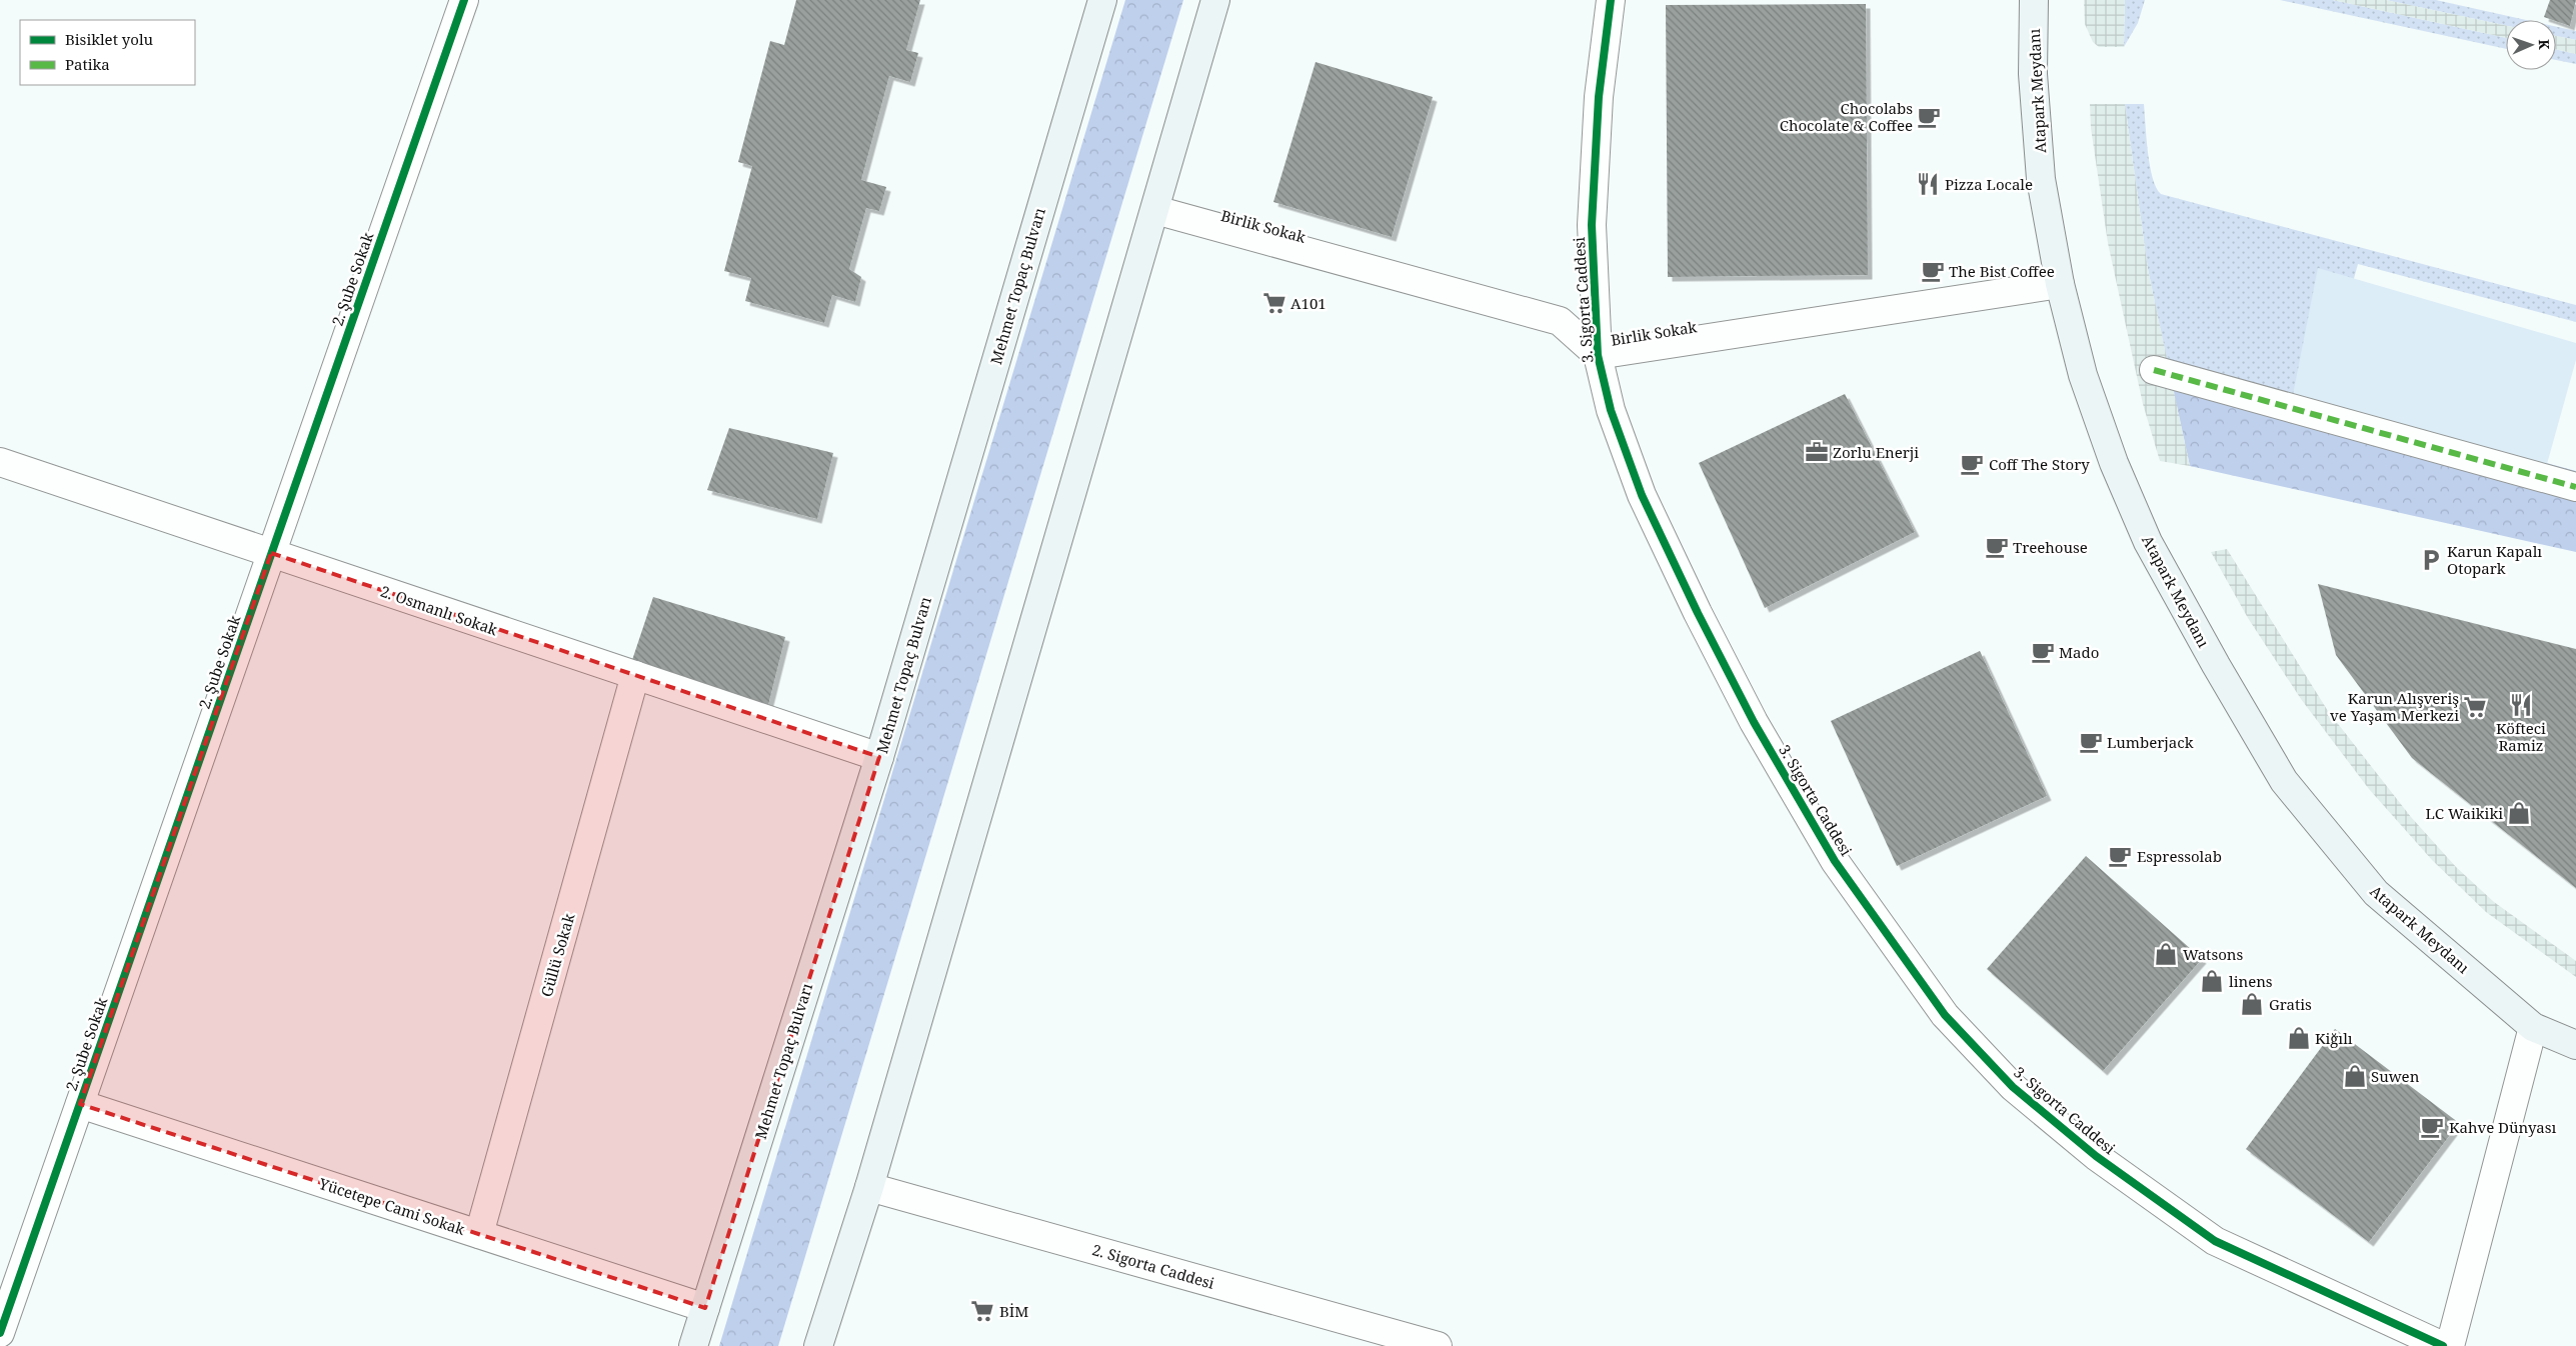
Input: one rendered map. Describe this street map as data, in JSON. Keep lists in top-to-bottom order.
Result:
{
  "streets": {
    "main road": ["Atapark Meydanı", "Mehmet Topaç Bulvarı"],
    "street": [
      "Birlik Sokak",
      "2. Şube Sokak",
      "3. Sigorta Caddesi",
      "2. Osmanlı Sokak",
      "Güllü Sokak",
      "Yücetepe Cami Sokak",
      "2. Sigorta Caddesi"
    ]
  },
  "crossings": [
    ["Atapark Meydanı", "Birlik Sokak"],
    ["Birlik Sokak", "3. Sigorta Caddesi"],
    ["2. Şube Sokak", "2. Osmanlı Sokak"],
    ["2. Şube Sokak", "Yücetepe Cami Sokak"],
    ["Mehmet Topaç Bulvarı", "2. Osmanlı Sokak"],
    ["Mehmet Topaç Bulvarı", "Yücetepe Cami Sokak"],
    ["2. Osmanlı Sokak", "Güllü Sokak"],
    ["Güllü Sokak", "Yücetepe Cami Sokak"]
  ],
  "places": {
    "cafe": [
      "Chocolabs Chocolate & Coffee",
      "The Bist Coffee",
      "Coff The Story",
      "Treehouse",
      "Mado",
      "Lumberjack",
      "Espressolab",
      "Kahve Dünyası"
    ],
    "restaurant": ["Pizza Locale", "Köfteci Ramiz"],
    "supermarket": ["A101", "Karun Alışveriş ve Yaşam Merkezi", "BİM"],
    "office": ["Zorlu Enerji"],
    "parking": ["Karun Kapalı Otopark"],
    "shop": [
      "LC Waikiki",
      "Watsons",
      "linens",
      "Gratis",
      "Kiğılı",
      "Suwen"
    ]
  },
  "legend": ["Bisiklet yolu", "Patika"],
  "north": "right"
}
